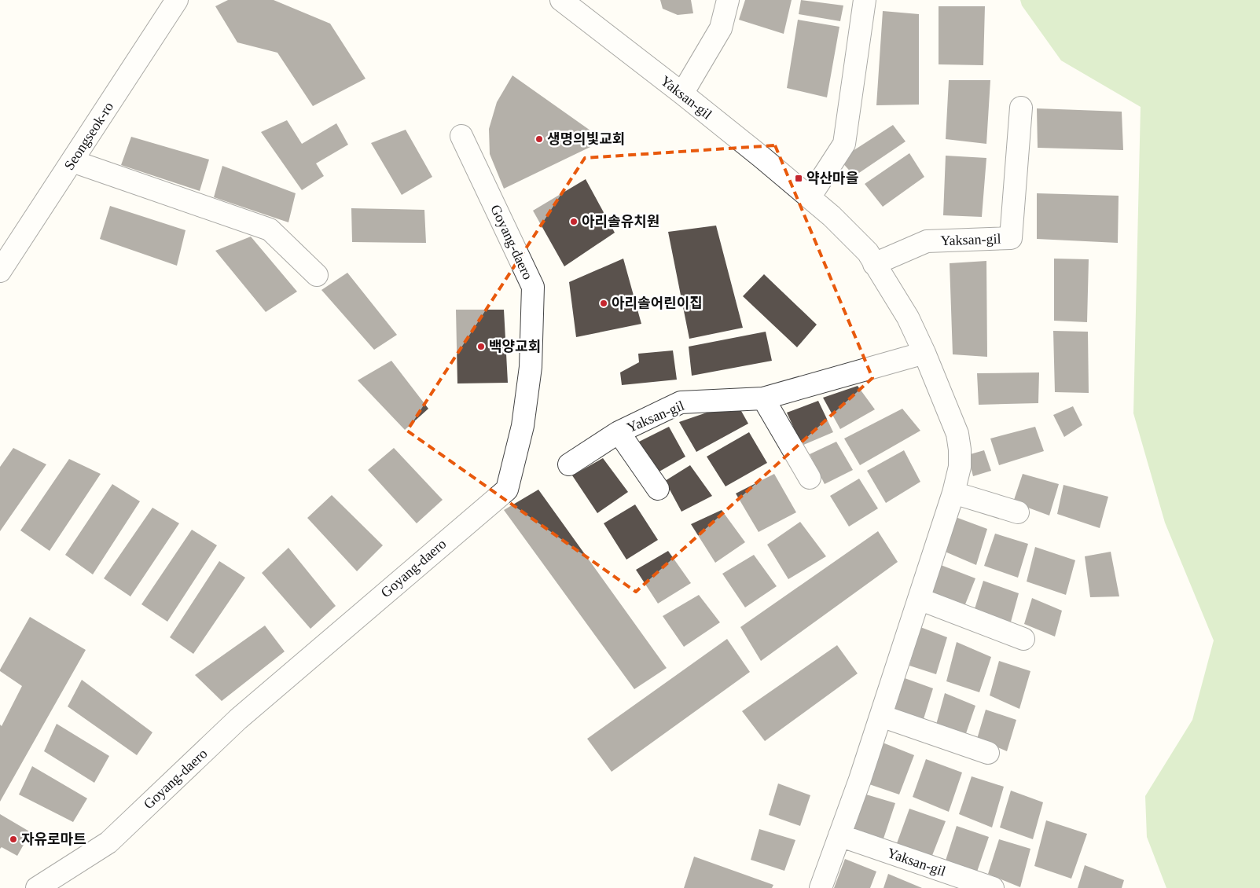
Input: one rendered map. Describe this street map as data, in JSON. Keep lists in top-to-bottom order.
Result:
{
  "streets": {
    "street": ["Yaksan-gil", "Seongseok-ro", "Goyang-daero"]
  },
  "places": {
    "other": [
      "생명의빛교회",
      "아리솔유치원",
      "아리솔어린이집",
      "백양교회",
      "자유로마트"
    ],
    "transit": ["약산마을"]
  }
}
